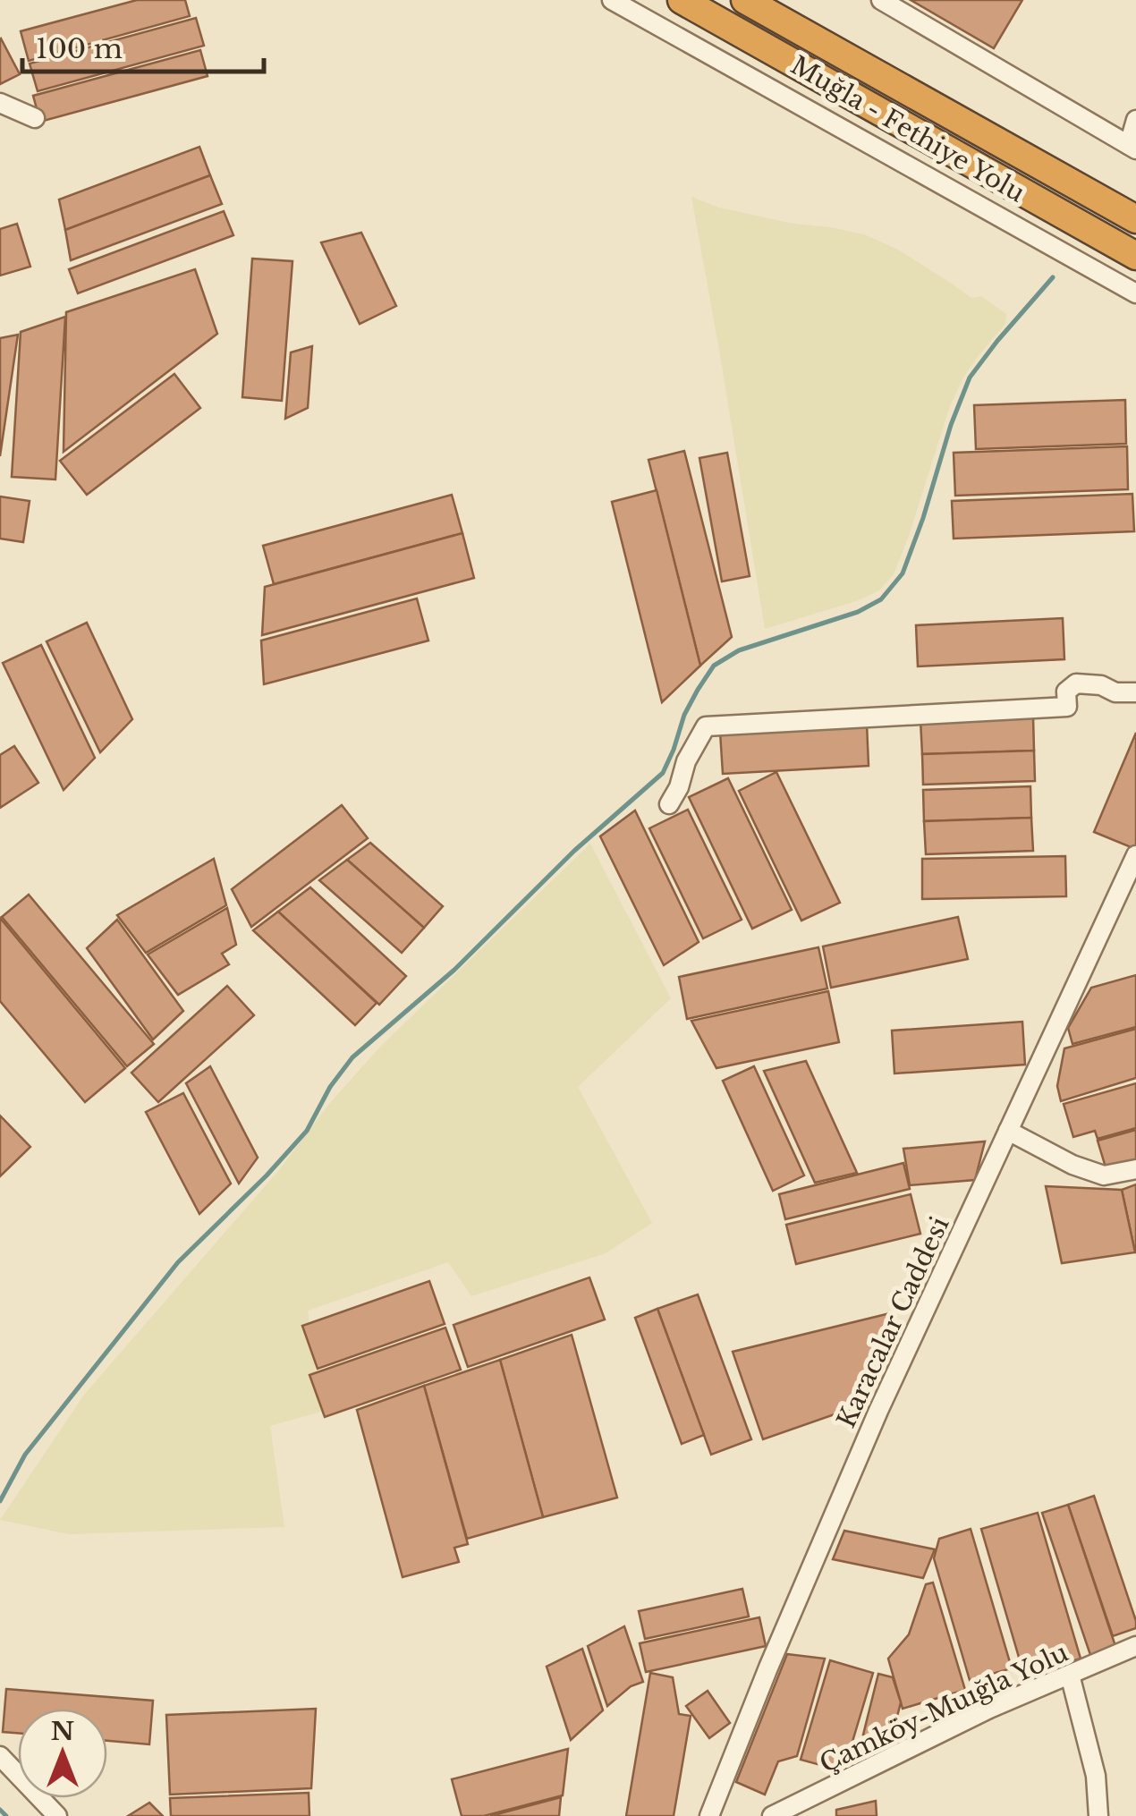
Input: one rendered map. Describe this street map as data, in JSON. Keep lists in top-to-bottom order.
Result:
{
  "streets": {
    "highway": ["Muğla - Fethiye Yolu"],
    "street": ["Karacalar Caddesi", "Çamköy-Muığla Yolu"]
  },
  "scale_bar": "100 m",
  "north": "top"
}
